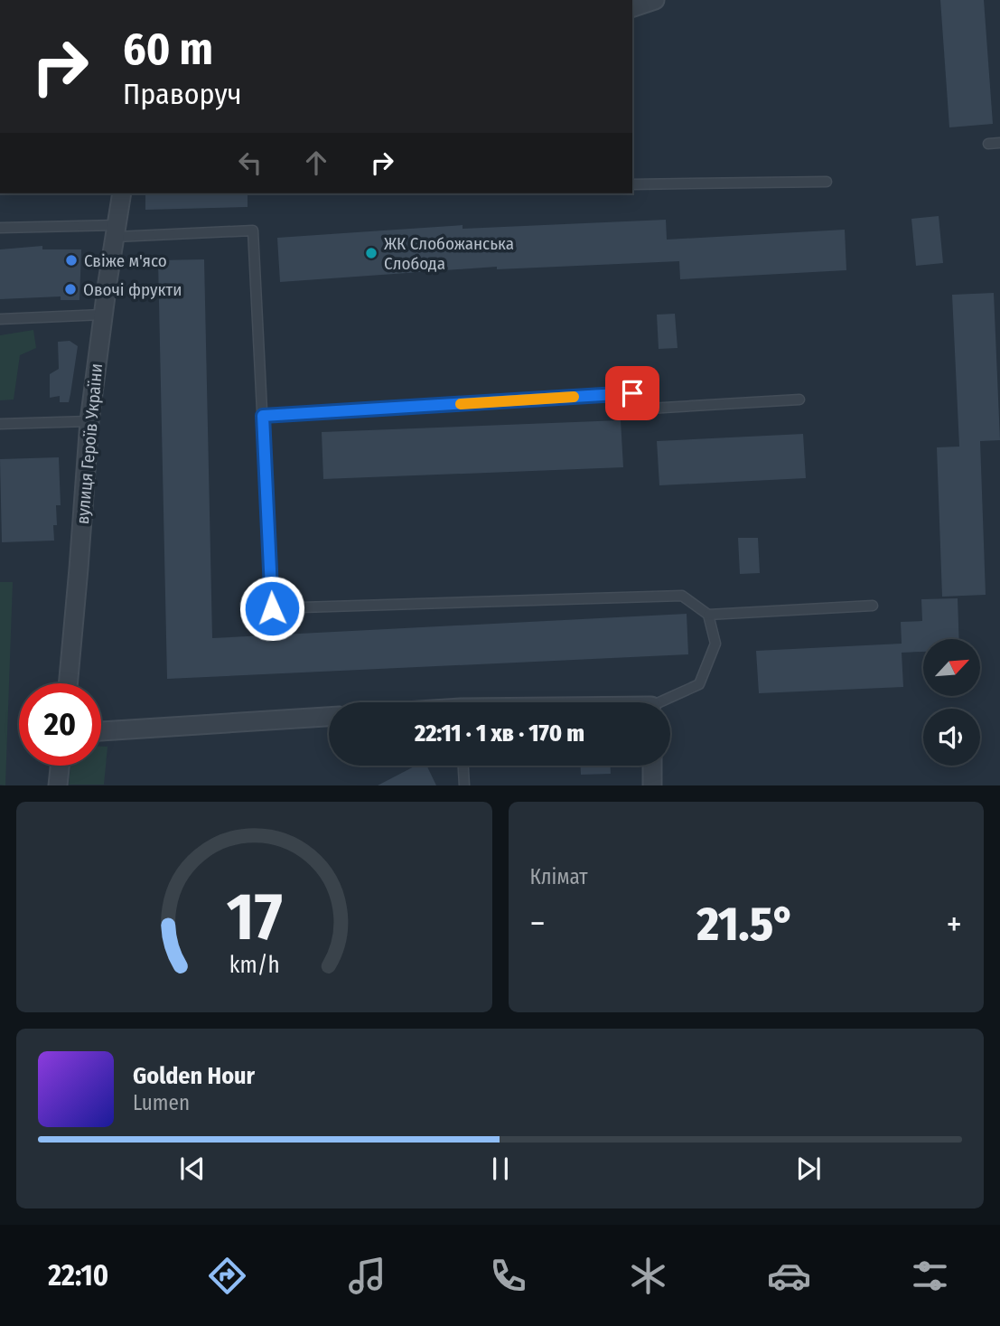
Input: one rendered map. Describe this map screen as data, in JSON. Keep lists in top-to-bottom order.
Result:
{
  "streets": {
    "street": ["вулиця Героїв України"]
  },
  "places": ["ЖК Слобожанська Слобода", "Свіже м'ясо", "Овочі фрукти"],
  "north": "top right",
  "page": {
    "turn": ["60 m", "Праворуч"],
    "limit": "20",
    "trip": "22:11 · 1 хв · 170 m",
    "tile": "Клімат",
    "heat": ["−", "21.5°", "+"],
    "song": ["Golden Hour", "Lumen"],
    "tabs": "22:10",
    "gauge": ["17", "km/h"]
  }
}
